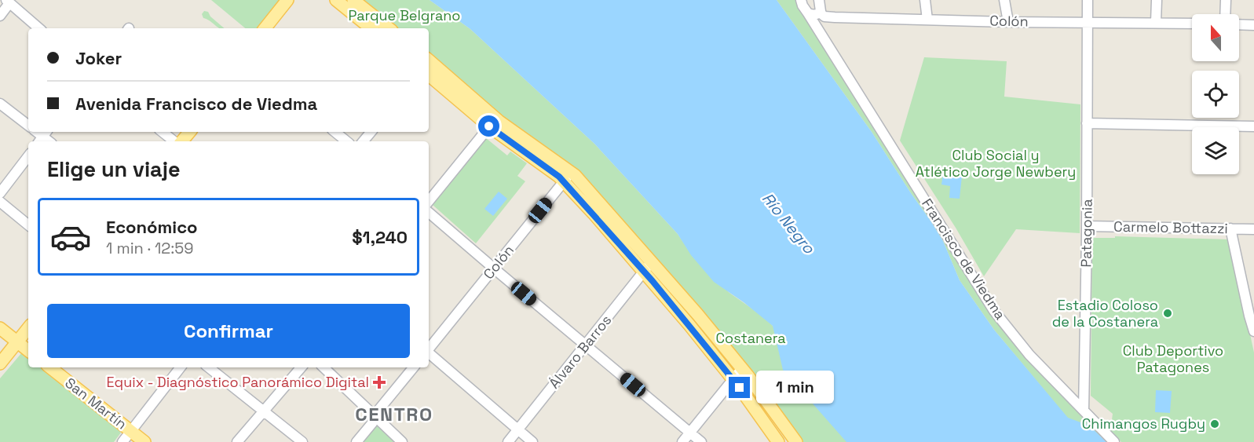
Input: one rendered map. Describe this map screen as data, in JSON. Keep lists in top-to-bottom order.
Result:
{
  "streets": {
    "main road": ["San Martín"],
    "street": [
      "Colón",
      "Carmelo Bottazzi",
      "Patagonia",
      "Francisco de Viedma",
      "Álvaro Barros"
    ]
  },
  "crossings": [
    ["Colón", "Patagonia"],
    ["Colón", "Francisco de Viedma"],
    ["Carmelo Bottazzi", "Patagonia"],
    ["Patagonia", "Francisco de Viedma"]
  ],
  "districts": ["CENTRO"],
  "water": ["Río Negro"],
  "parks": [
    "Parque Belgrano",
    "Club Social y Atlético Jorge Newbery",
    "Costanera",
    "Club Deportivo Patagones"
  ],
  "places": {
    "other": ["Estadio Coloso de la Costanera", "Chimangos Rugby"],
    "health": ["Equix - Diagnóstico Panorámico Digital"]
  },
  "north": "top",
  "page": {
    "banner": ["Joker", "Avenida Francisco de Viedma"],
    "heading": "Elige un viaje",
    "list": [
      {
        "name": "Económico",
        "note": "1 min · 12:59",
        "value": "$1,240"
      }
    ],
    "buttons": "Confirmar",
    "bubble": "1 min"
  }
}
